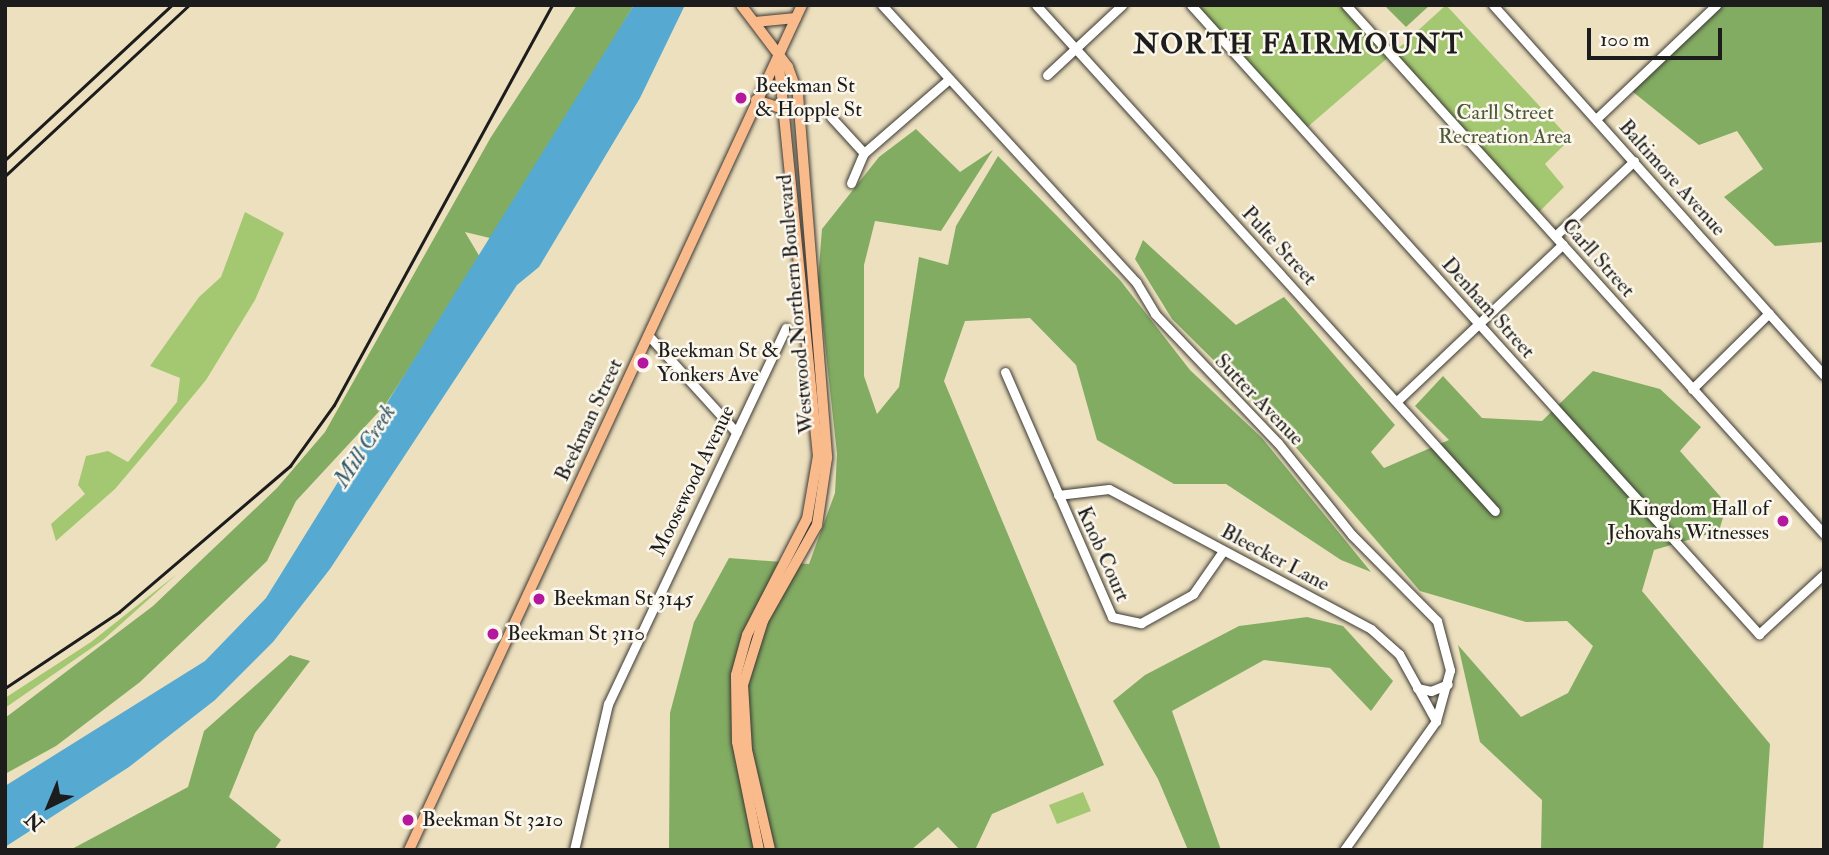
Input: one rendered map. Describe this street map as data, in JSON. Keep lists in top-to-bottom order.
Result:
{
  "streets": {
    "main road": ["Westwood Northern Boulevard", "Beekman Street"],
    "street": [
      "Baltimore Avenue",
      "Pulte Street",
      "Carll Street",
      "Denham Street",
      "Sutter Avenue",
      "Moosewood Avenue",
      "Knob Court",
      "Bleecker Lane"
    ]
  },
  "crossings": [
    ["Westwood Northern Boulevard", "Beekman Street"],
    ["Sutter Avenue", "Bleecker Lane"],
    ["Knob Court", "Bleecker Lane"]
  ],
  "districts": ["NORTH FAIRMOUNT"],
  "water": ["Mill Creek"],
  "parks": ["Carll Street Recreation Area"],
  "places": [
    "Beekman St & Hopple St",
    "Beekman St & Yonkers Ave",
    "Kingdom Hall of Jehovahs Witnesses",
    "Beekman St 3145",
    "Beekman St 3110",
    "Beekman St 3210"
  ],
  "scale_bar": "100 m",
  "north": "bottom left"
}
